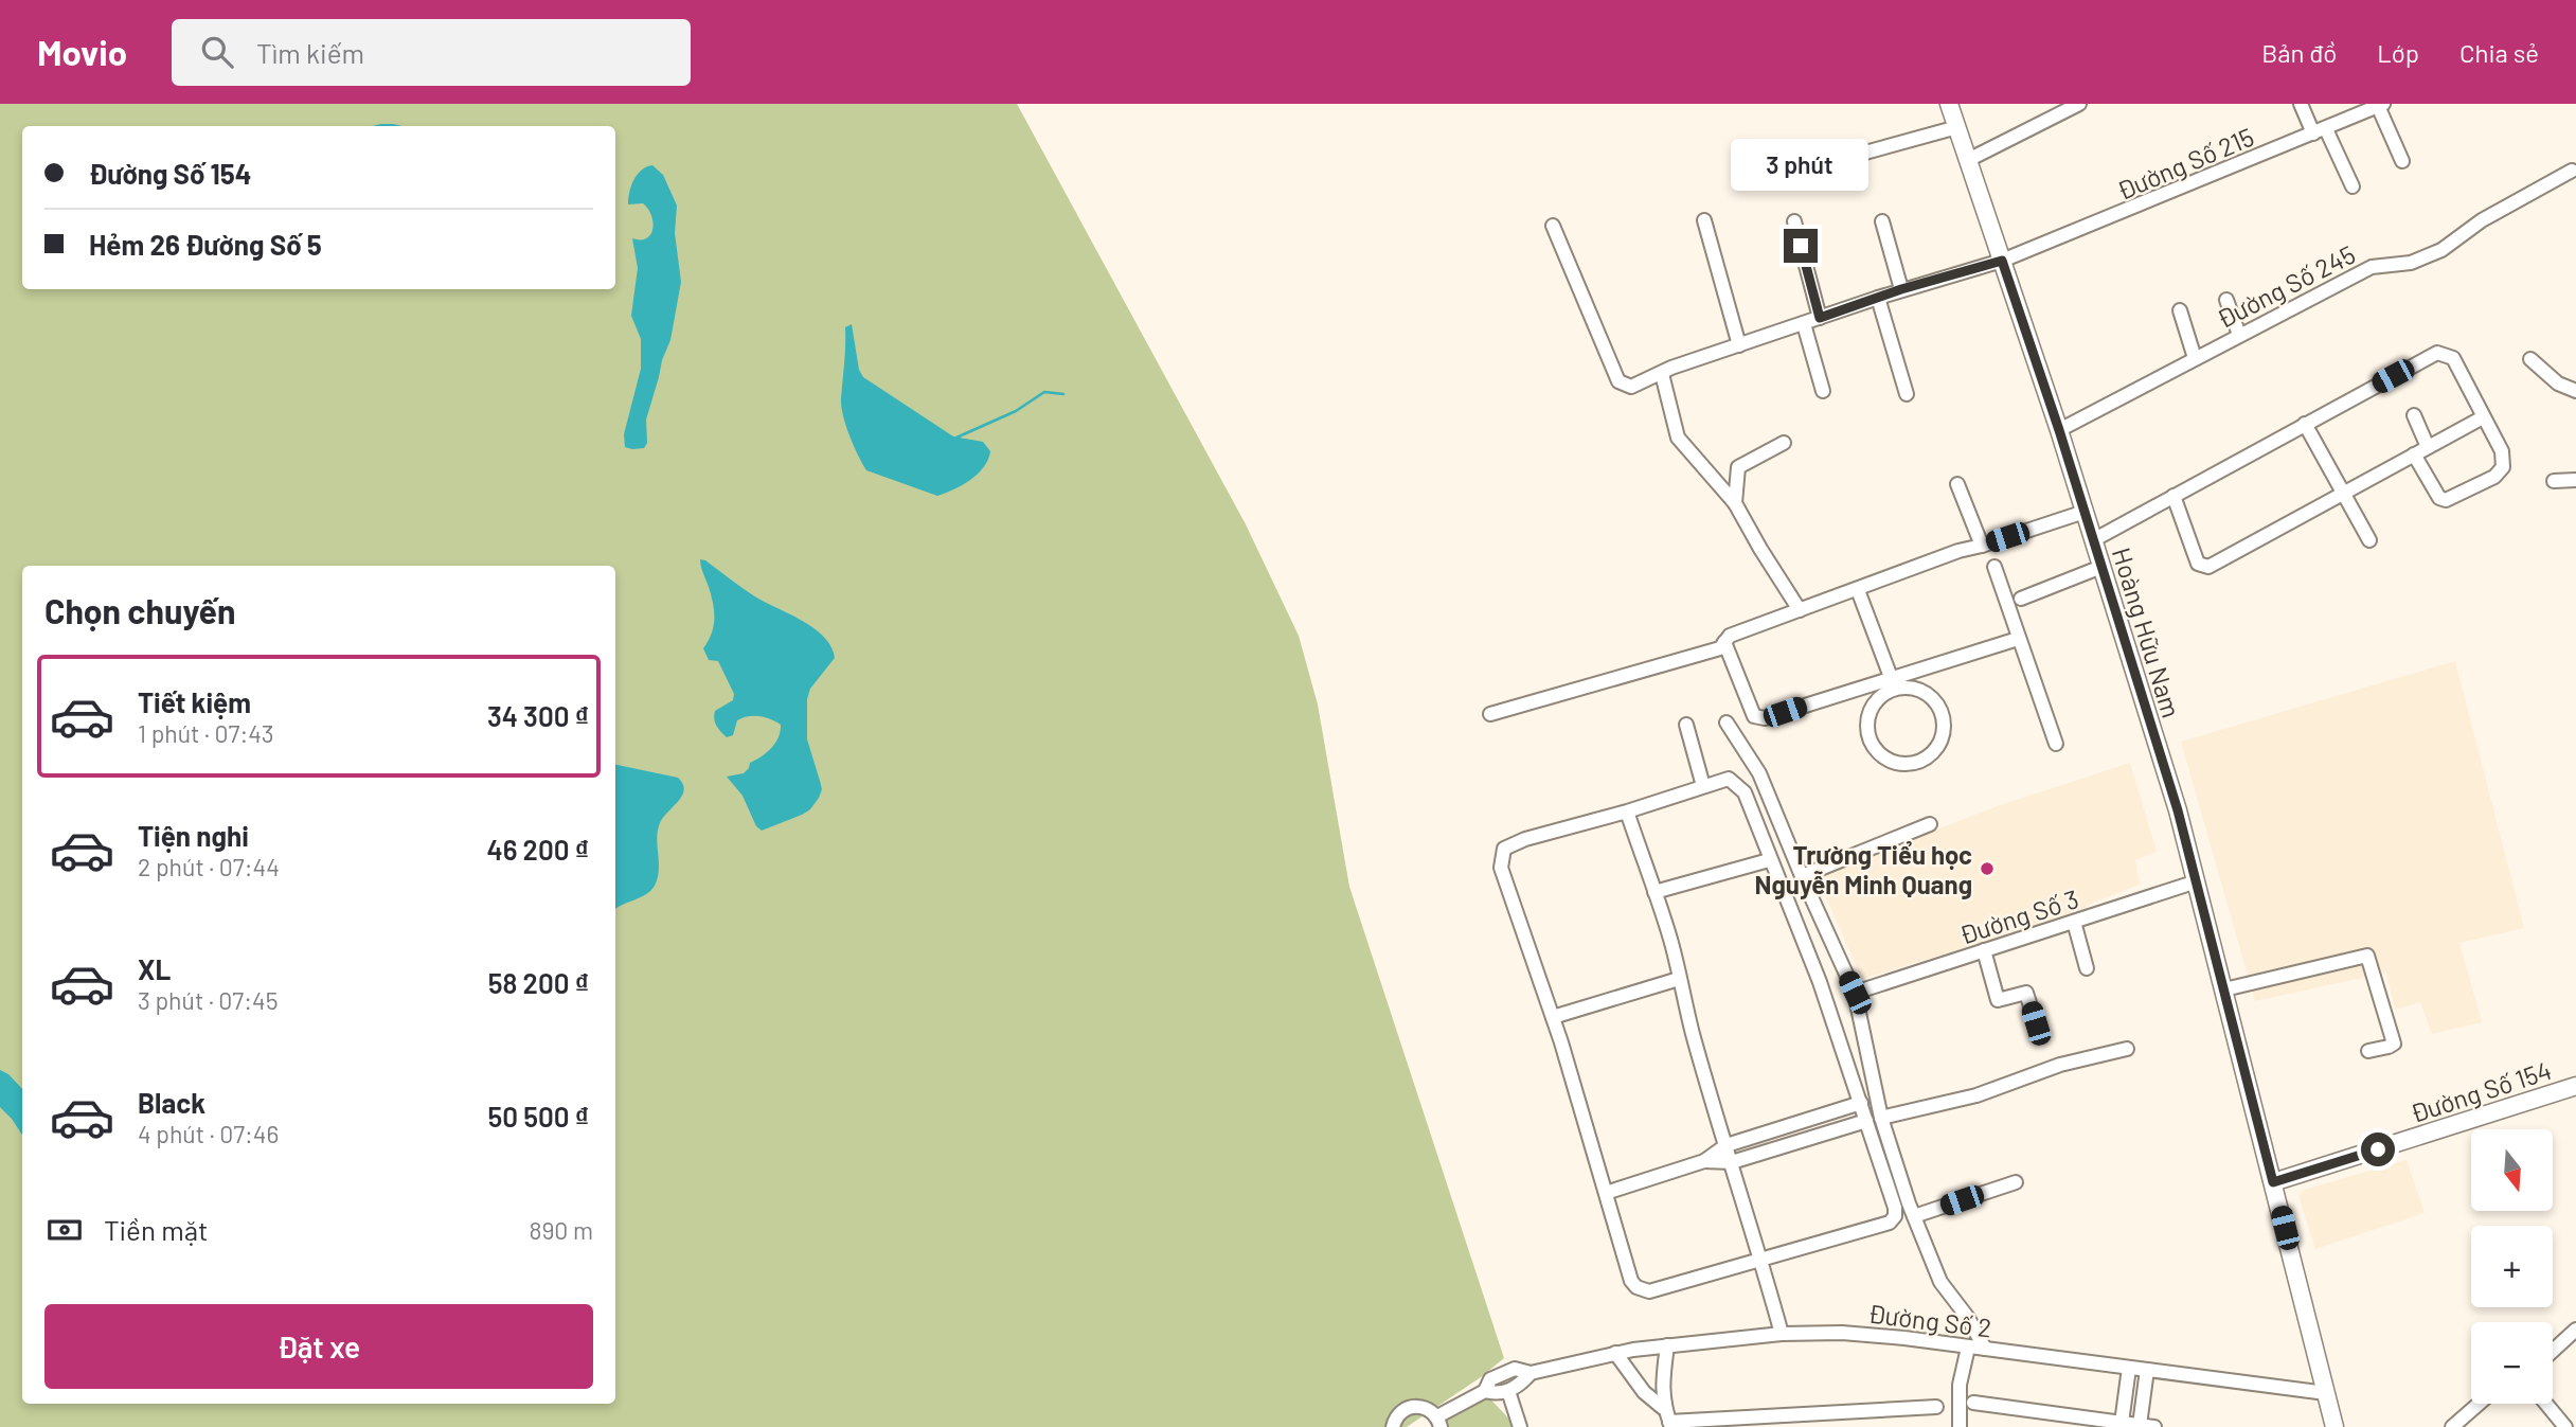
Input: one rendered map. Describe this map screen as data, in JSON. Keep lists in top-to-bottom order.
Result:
{
  "streets": {
    "main road": ["Hoàng Hữu Nam", "Đường Số 154"],
    "street": [
      "Đường Số 215",
      "Đường Số 245",
      "Đường Số 3",
      "Đường Số 2"
    ]
  },
  "crossings": [
    ["Đường Số 215", "Hoàng Hữu Nam"],
    ["Đường Số 245", "Hoàng Hữu Nam"],
    ["Hoàng Hữu Nam", "Đường Số 3"],
    ["Hoàng Hữu Nam", "Đường Số 154"],
    ["Hoàng Hữu Nam", "Đường Số 2"]
  ],
  "places": ["Trường Tiểu học Nguyễn Minh Quang"],
  "north": "bottom",
  "page": {
    "header": "Movio",
    "search": "Tìm kiếm",
    "nav": ["Bản đồ", "Lớp", "Chia sẻ"],
    "banner": ["Đường Số 154", "Hẻm 26 Đường Số 5"],
    "bubble": "3 phút",
    "heading": "Chọn chuyến",
    "list": [
      {
        "name": "Tiết kiệm",
        "note": "1 phút · 07:43",
        "value": "34 300 ₫"
      },
      {
        "name": "Tiện nghi",
        "note": "2 phút · 07:44",
        "value": "46 200 ₫"
      },
      {
        "name": "XL",
        "note": "3 phút · 07:45",
        "value": "58 200 ₫"
      },
      {
        "name": "Black",
        "note": "4 phút · 07:46",
        "value": "50 500 ₫"
      }
    ],
    "map_buttons": ["+", "−"],
    "pay": ["Tiền mặt", "890 m"],
    "buttons": "Đặt xe"
  }
}
